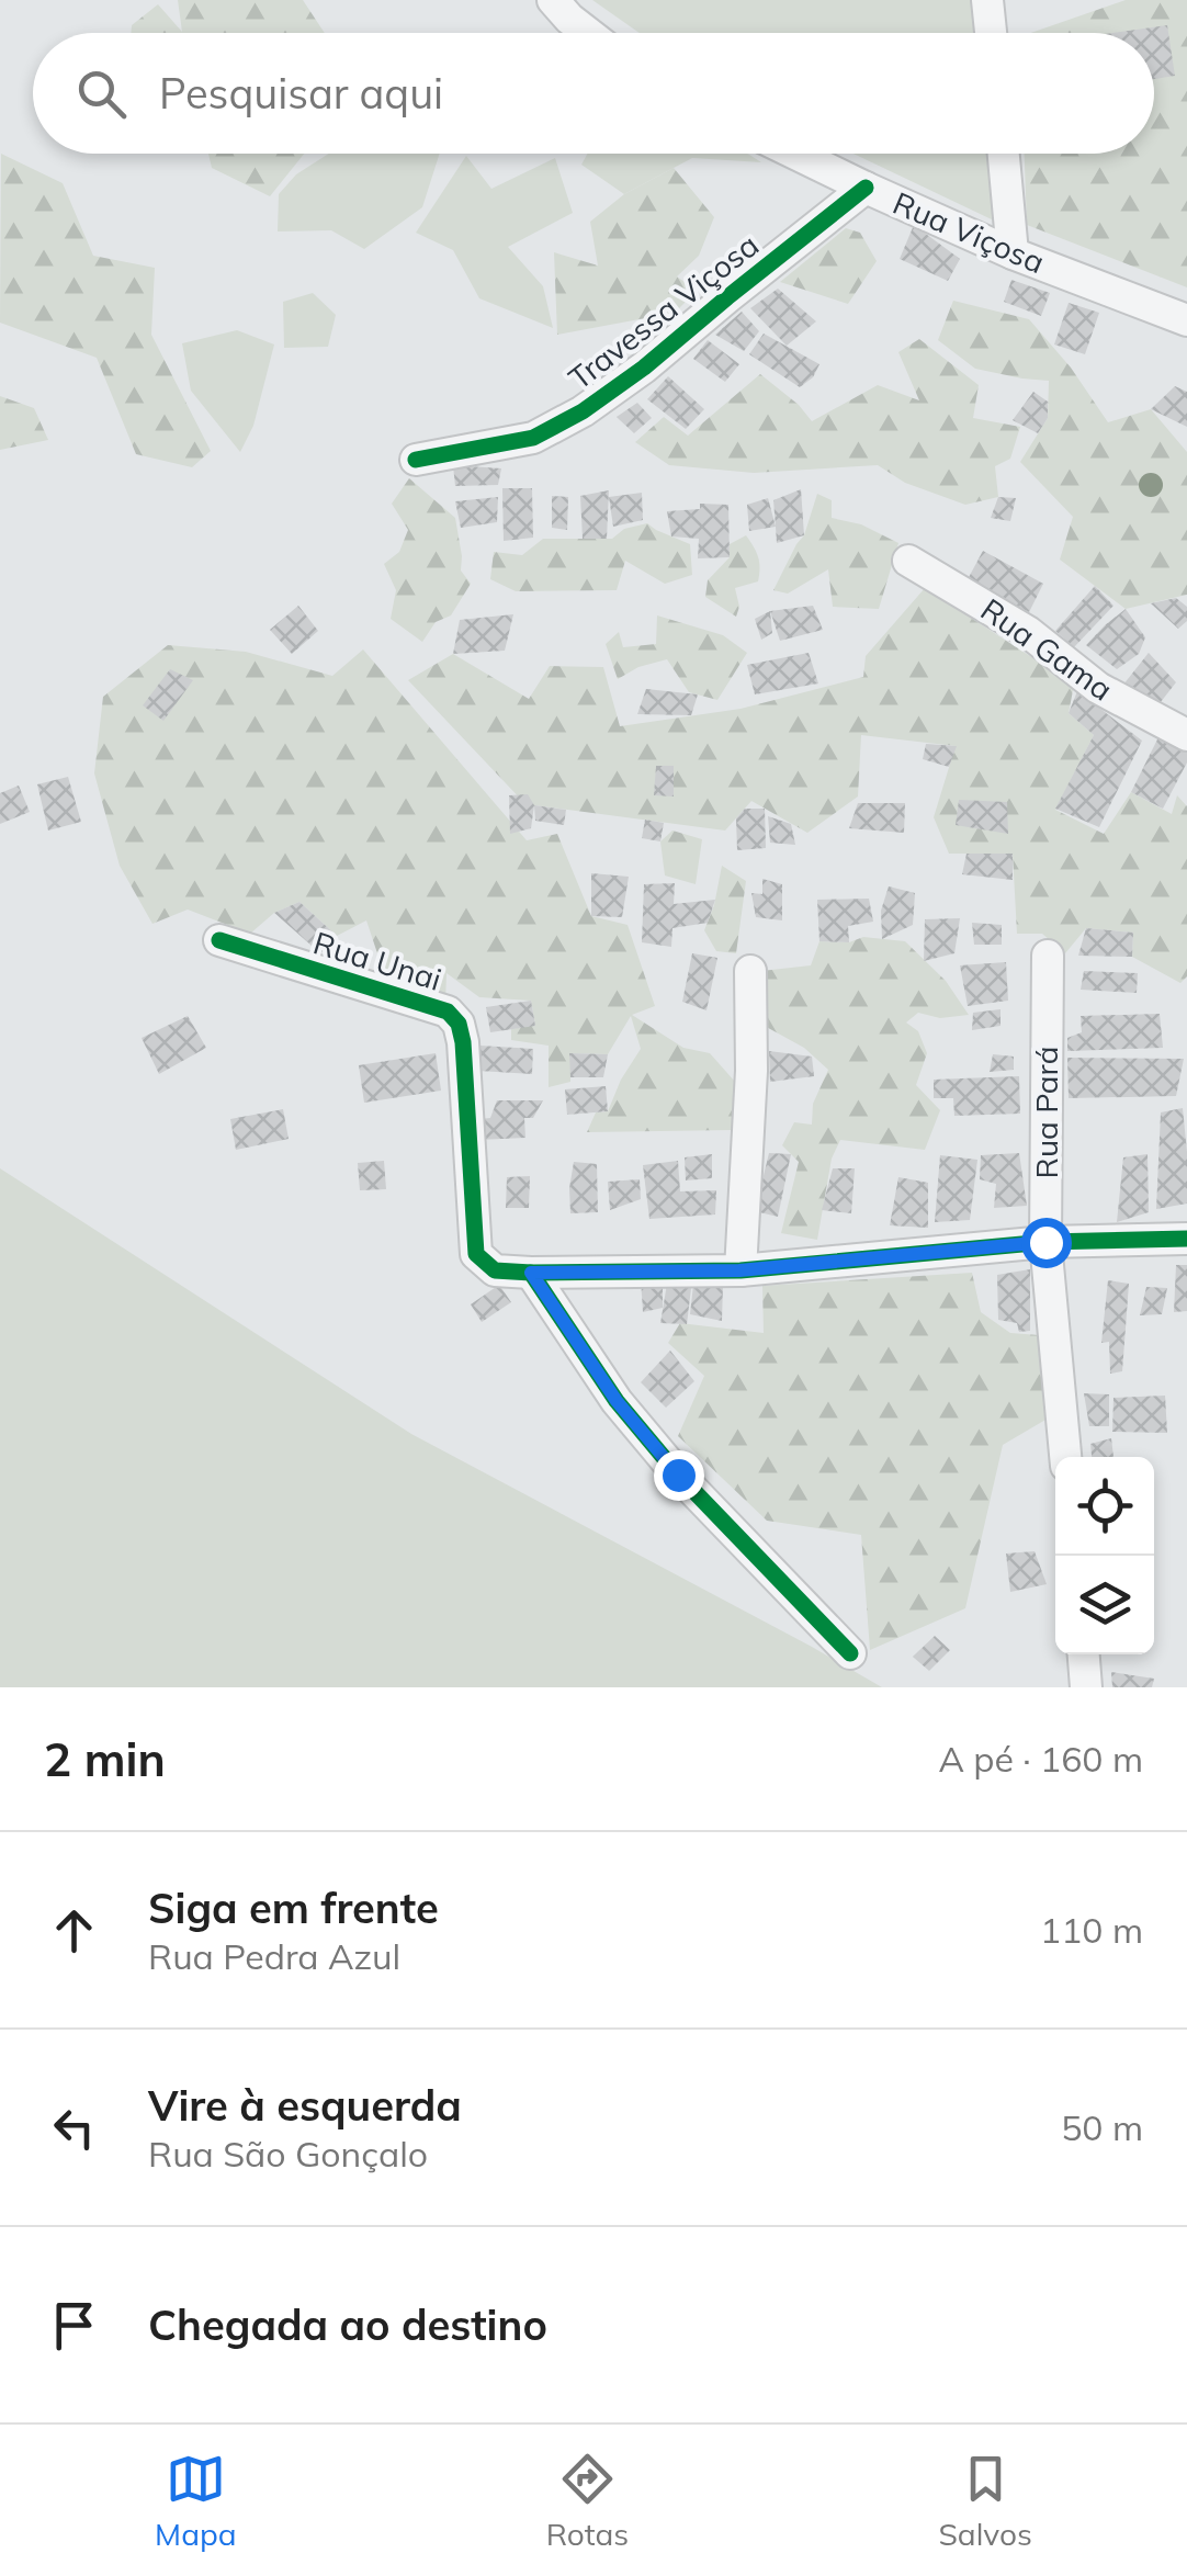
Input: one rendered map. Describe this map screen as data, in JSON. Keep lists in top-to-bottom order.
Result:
{
  "streets": {
    "street": [
      "Rua Viçosa",
      "Travessa Viçosa",
      "Rua Gama",
      "Rua Unai",
      "Rua Pará"
    ]
  },
  "crossings": [
    ["Rua Viçosa", "Travessa Viçosa"]
  ],
  "page": {
    "search": "Pesquisar aqui",
    "heading": ["2 min", "A pé · 160 m"],
    "list": [
      ["Siga em frente", "Rua Pedra Azul", "110 m"],
      ["Vire à esquerda", "Rua São Gonçalo", "50 m"],
      "Chegada ao destino"
    ],
    "nav": ["Mapa", "Rotas", "Salvos"]
  }
}
